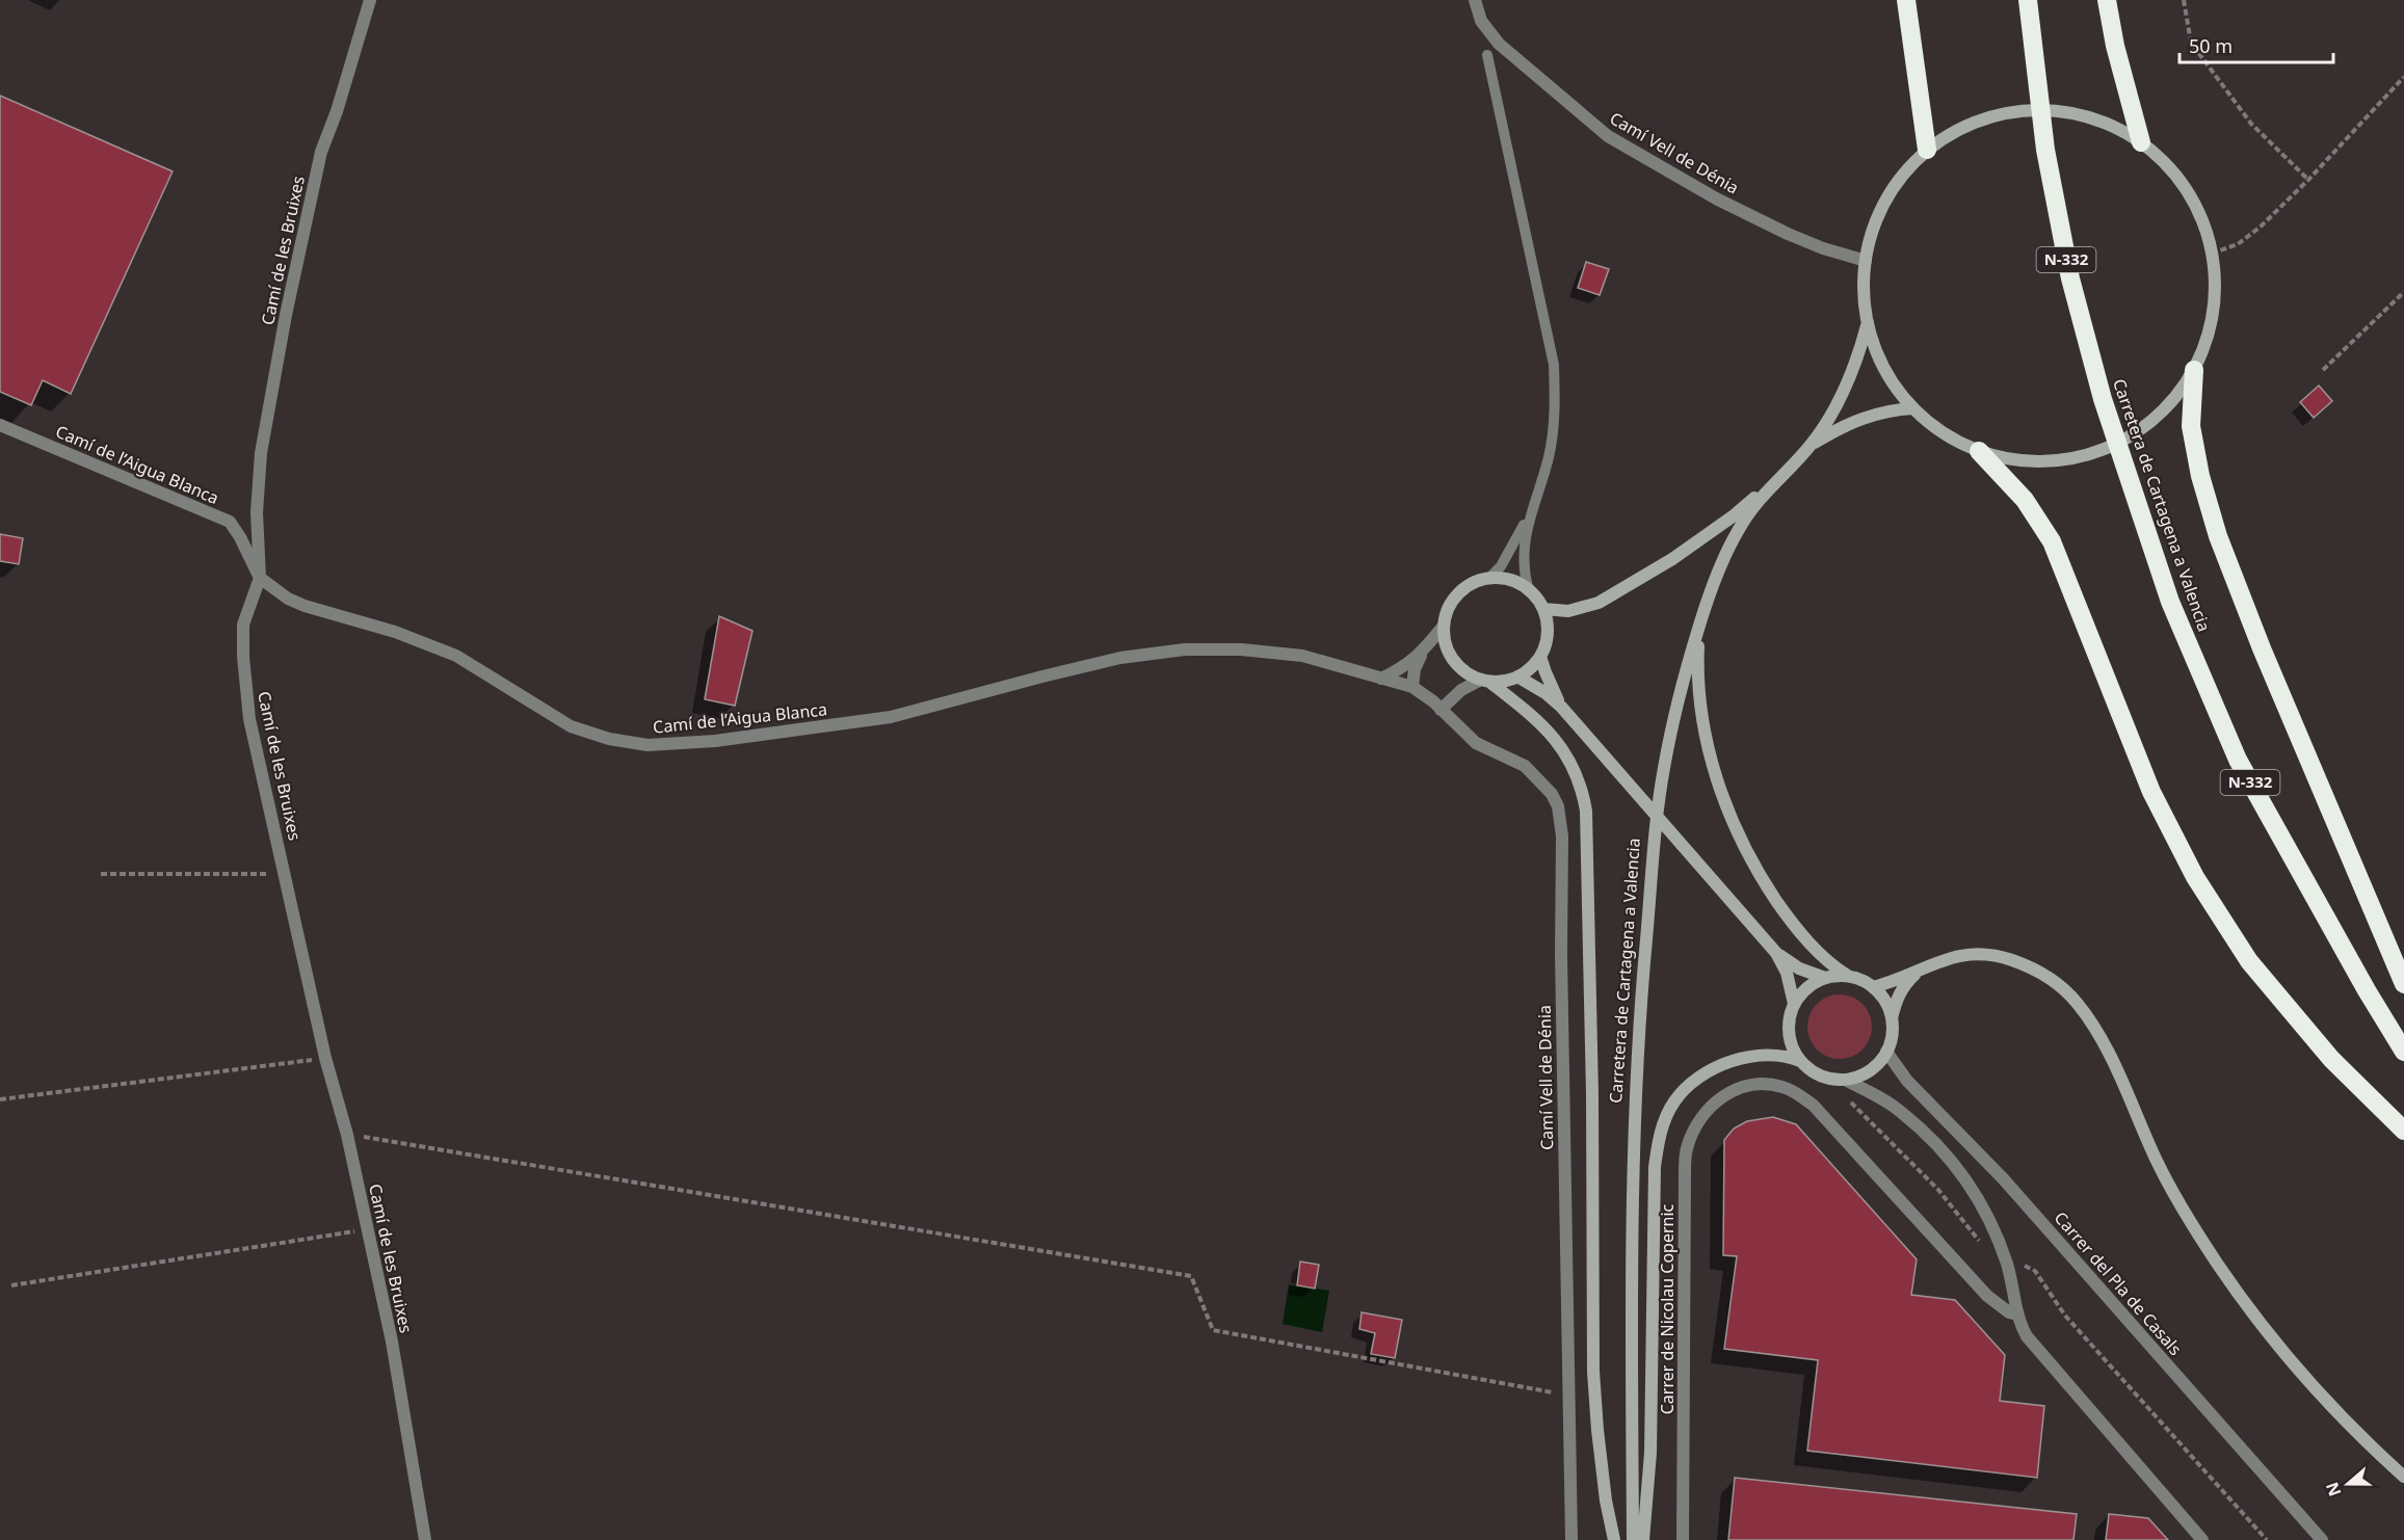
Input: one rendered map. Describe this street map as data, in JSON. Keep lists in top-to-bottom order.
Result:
{
  "streets": {
    "highway": ["N-332", "Carretera de Cartagena a Valencia"],
    "street": [
      "Camí Vell de Dénia",
      "Camí de les Bruixes",
      "Camí de l’Aigua Blanca",
      "Carrer del Pla de Casals",
      "Carrer de Nicolau Copernic"
    ]
  },
  "crossings": [
    ["Camí Vell de Dénia", "Camí de l’Aigua Blanca"],
    ["Camí de les Bruixes", "Camí de l’Aigua Blanca"]
  ],
  "scale_bar": "50 m",
  "north": "left"
}
